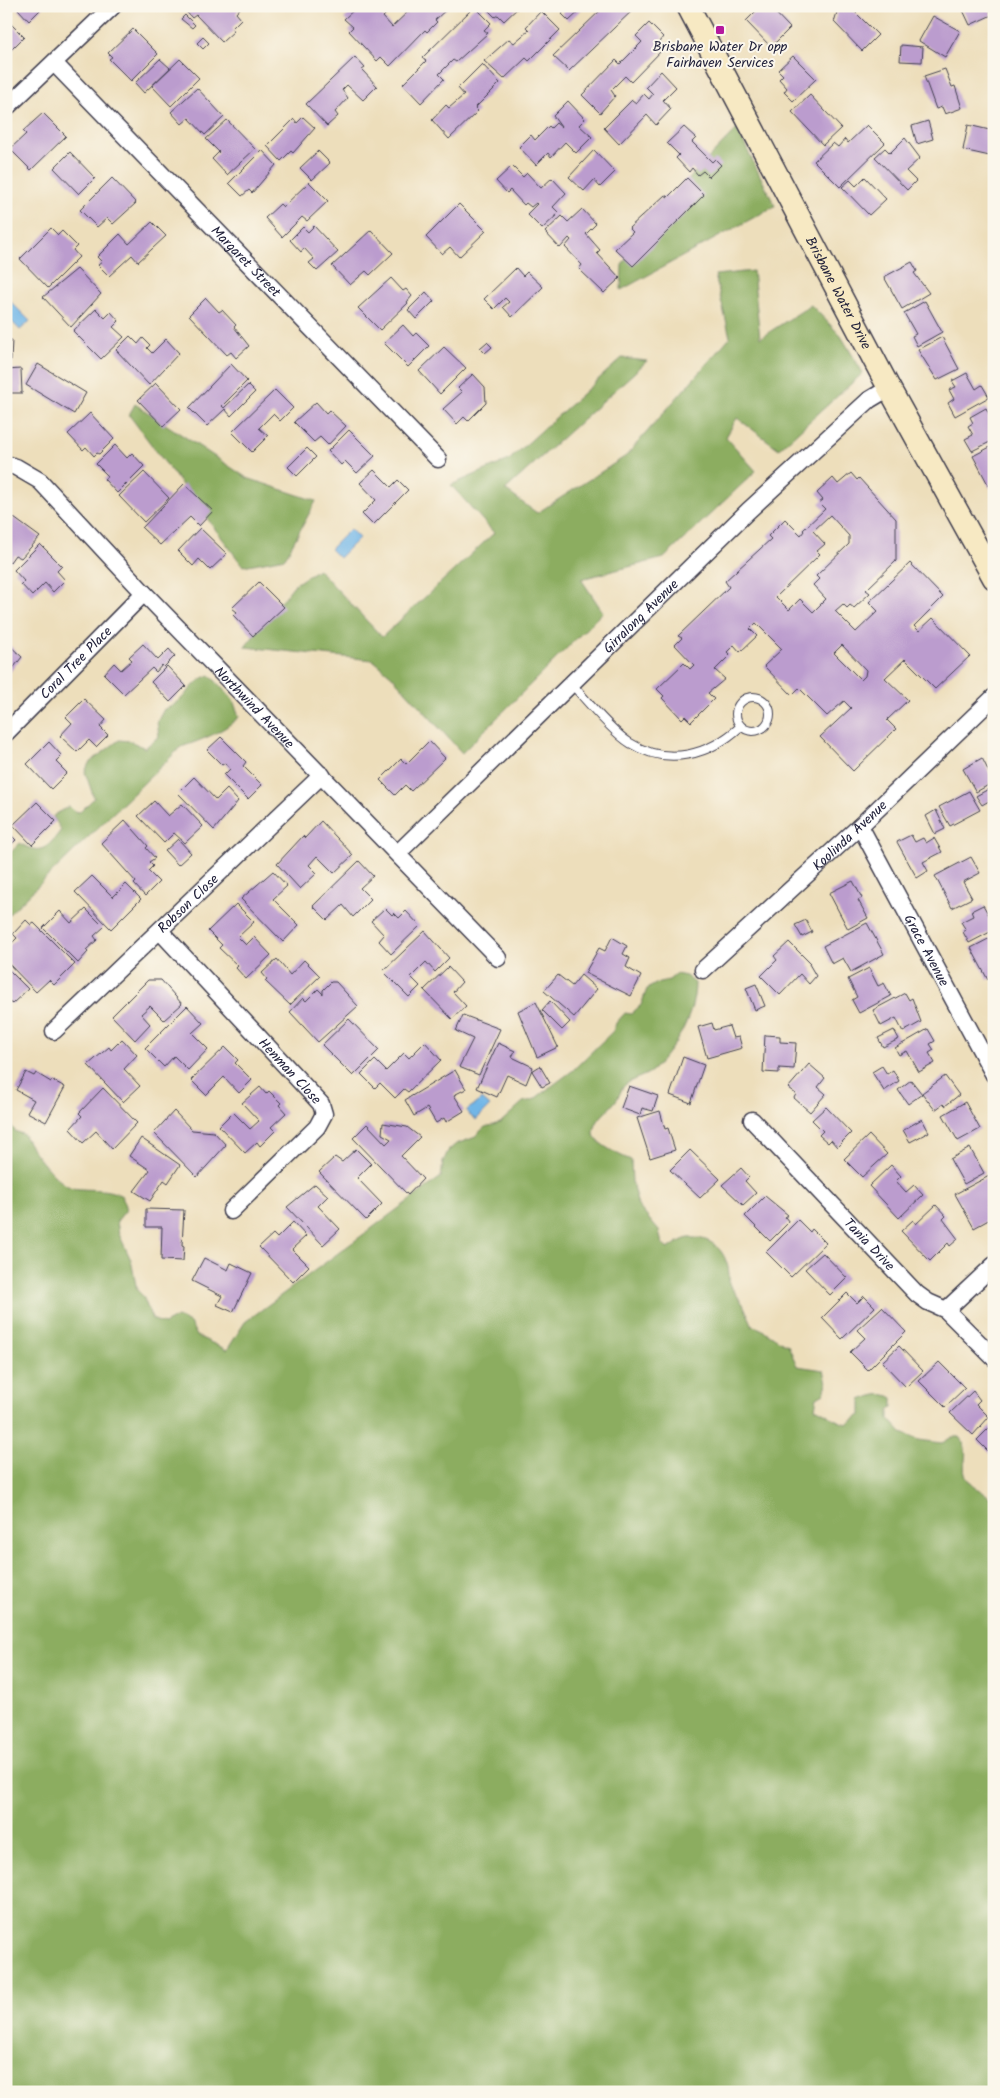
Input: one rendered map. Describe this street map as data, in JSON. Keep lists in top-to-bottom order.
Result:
{
  "streets": {
    "main road": ["Brisbane Water Drive"],
    "street": [
      "Margaret Street",
      "Girralong Avenue",
      "Coral Tree Place",
      "Northwind Avenue",
      "Koolinda Avenue",
      "Robson Close",
      "Grace Avenue",
      "Henman Close",
      "Tania Drive"
    ]
  },
  "crossings": [
    ["Brisbane Water Drive", "Girralong Avenue"],
    ["Girralong Avenue", "Northwind Avenue"],
    ["Coral Tree Place", "Northwind Avenue"],
    ["Northwind Avenue", "Robson Close"],
    ["Koolinda Avenue", "Grace Avenue"],
    ["Robson Close", "Henman Close"]
  ],
  "places": {
    "transit": ["Brisbane Water Dr opp Fairhaven Services"]
  }
}
